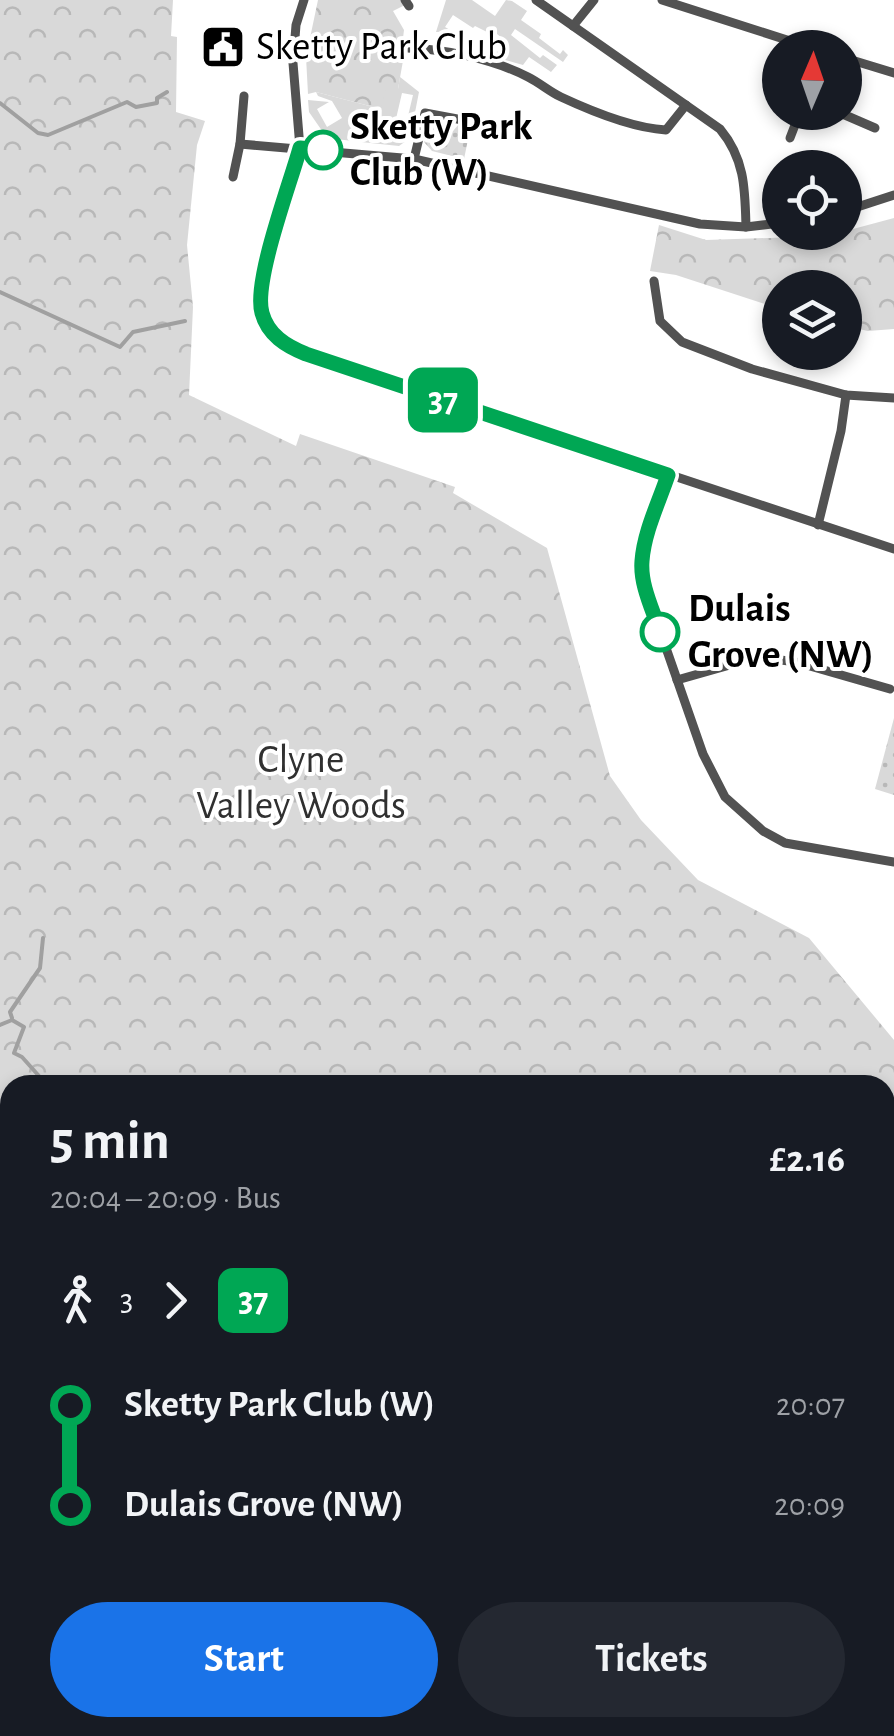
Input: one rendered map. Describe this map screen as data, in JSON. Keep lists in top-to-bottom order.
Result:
{
  "parks": ["Clyne Valley Woods"],
  "places": {
    "public building": ["Sketty Park Club"],
    "other": ["Sketty Park Club (W)", "Dulais Grove (NW)"]
  },
  "lines": ["bus line 37"],
  "north": "top",
  "page": {
    "on_map": "37",
    "heading": ["5 min", "20:04 – 20:09 · Bus", "£2.16"],
    "legs": ["3", "37"],
    "list": [
      {
        "name": "Sketty Park Club (W)",
        "value": "20:07"
      },
      {
        "name": "Dulais Grove (NW)",
        "value": "20:09"
      }
    ],
    "buttons": ["Start", "Tickets"]
  }
}
